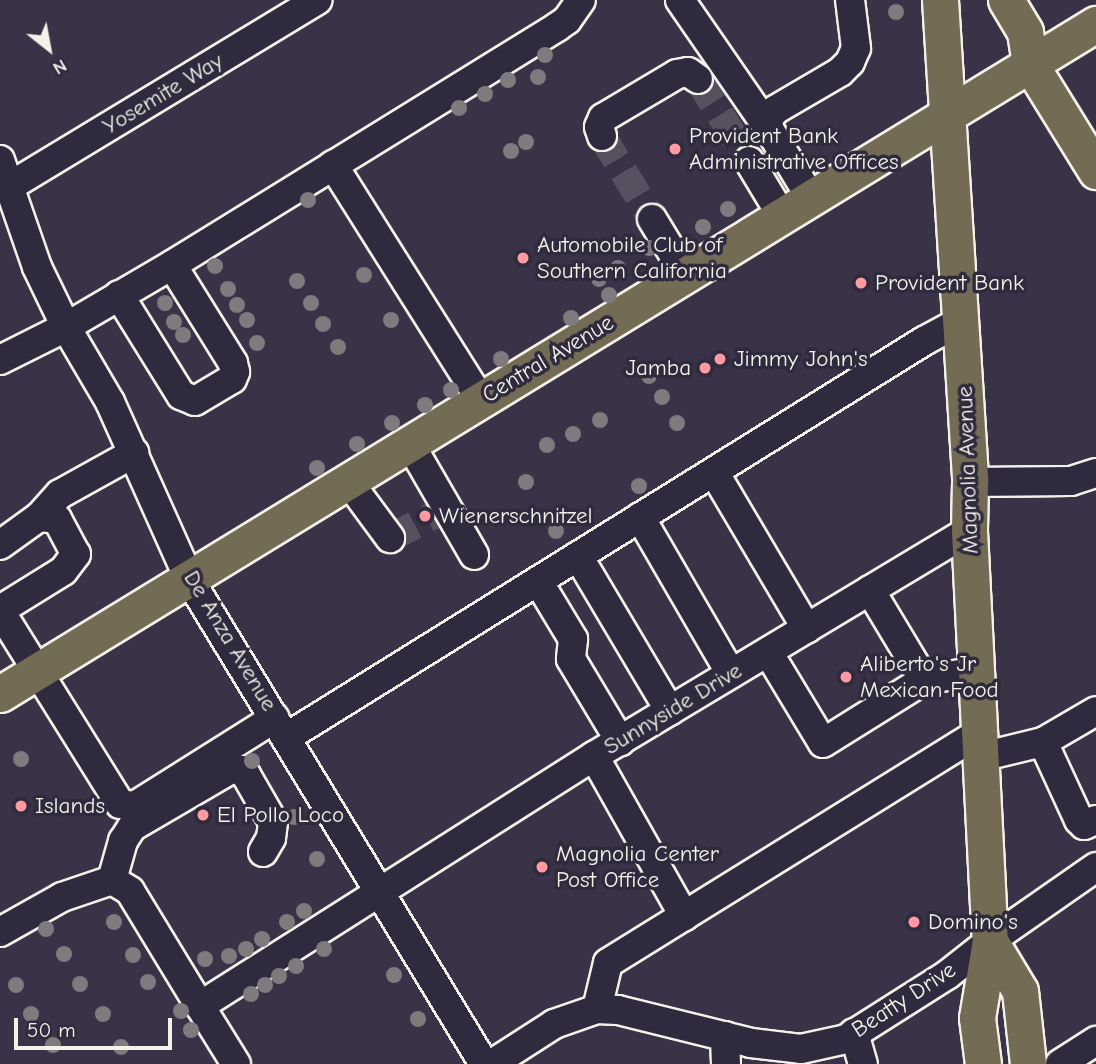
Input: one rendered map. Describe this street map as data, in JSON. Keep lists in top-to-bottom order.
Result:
{
  "streets": {
    "main road": ["Central Avenue", "Magnolia Avenue"],
    "street": [
      "Yosemite Way",
      "De Anza Avenue",
      "Sunnyside Drive",
      "Beatty Drive"
    ]
  },
  "crossings": [
    ["Yosemite Way", "De Anza Avenue"],
    ["Central Avenue", "Magnolia Avenue"],
    ["Central Avenue", "De Anza Avenue"],
    ["Magnolia Avenue", "Sunnyside Drive"],
    ["Magnolia Avenue", "Beatty Drive"],
    ["De Anza Avenue", "Sunnyside Drive"]
  ],
  "places": [
    "Provident Bank Administrative Offices",
    "Automobile Club of Southern California",
    "Provident Bank",
    "Jimmy John's",
    "Jamba",
    "Wienerschnitzel",
    "Aliberto's Jr Mexican Food",
    "Islands",
    "El Pollo Loco",
    "Magnolia Center Post Office",
    "Domino's"
  ],
  "scale_bar": "50 m",
  "north": "bottom right"
}
